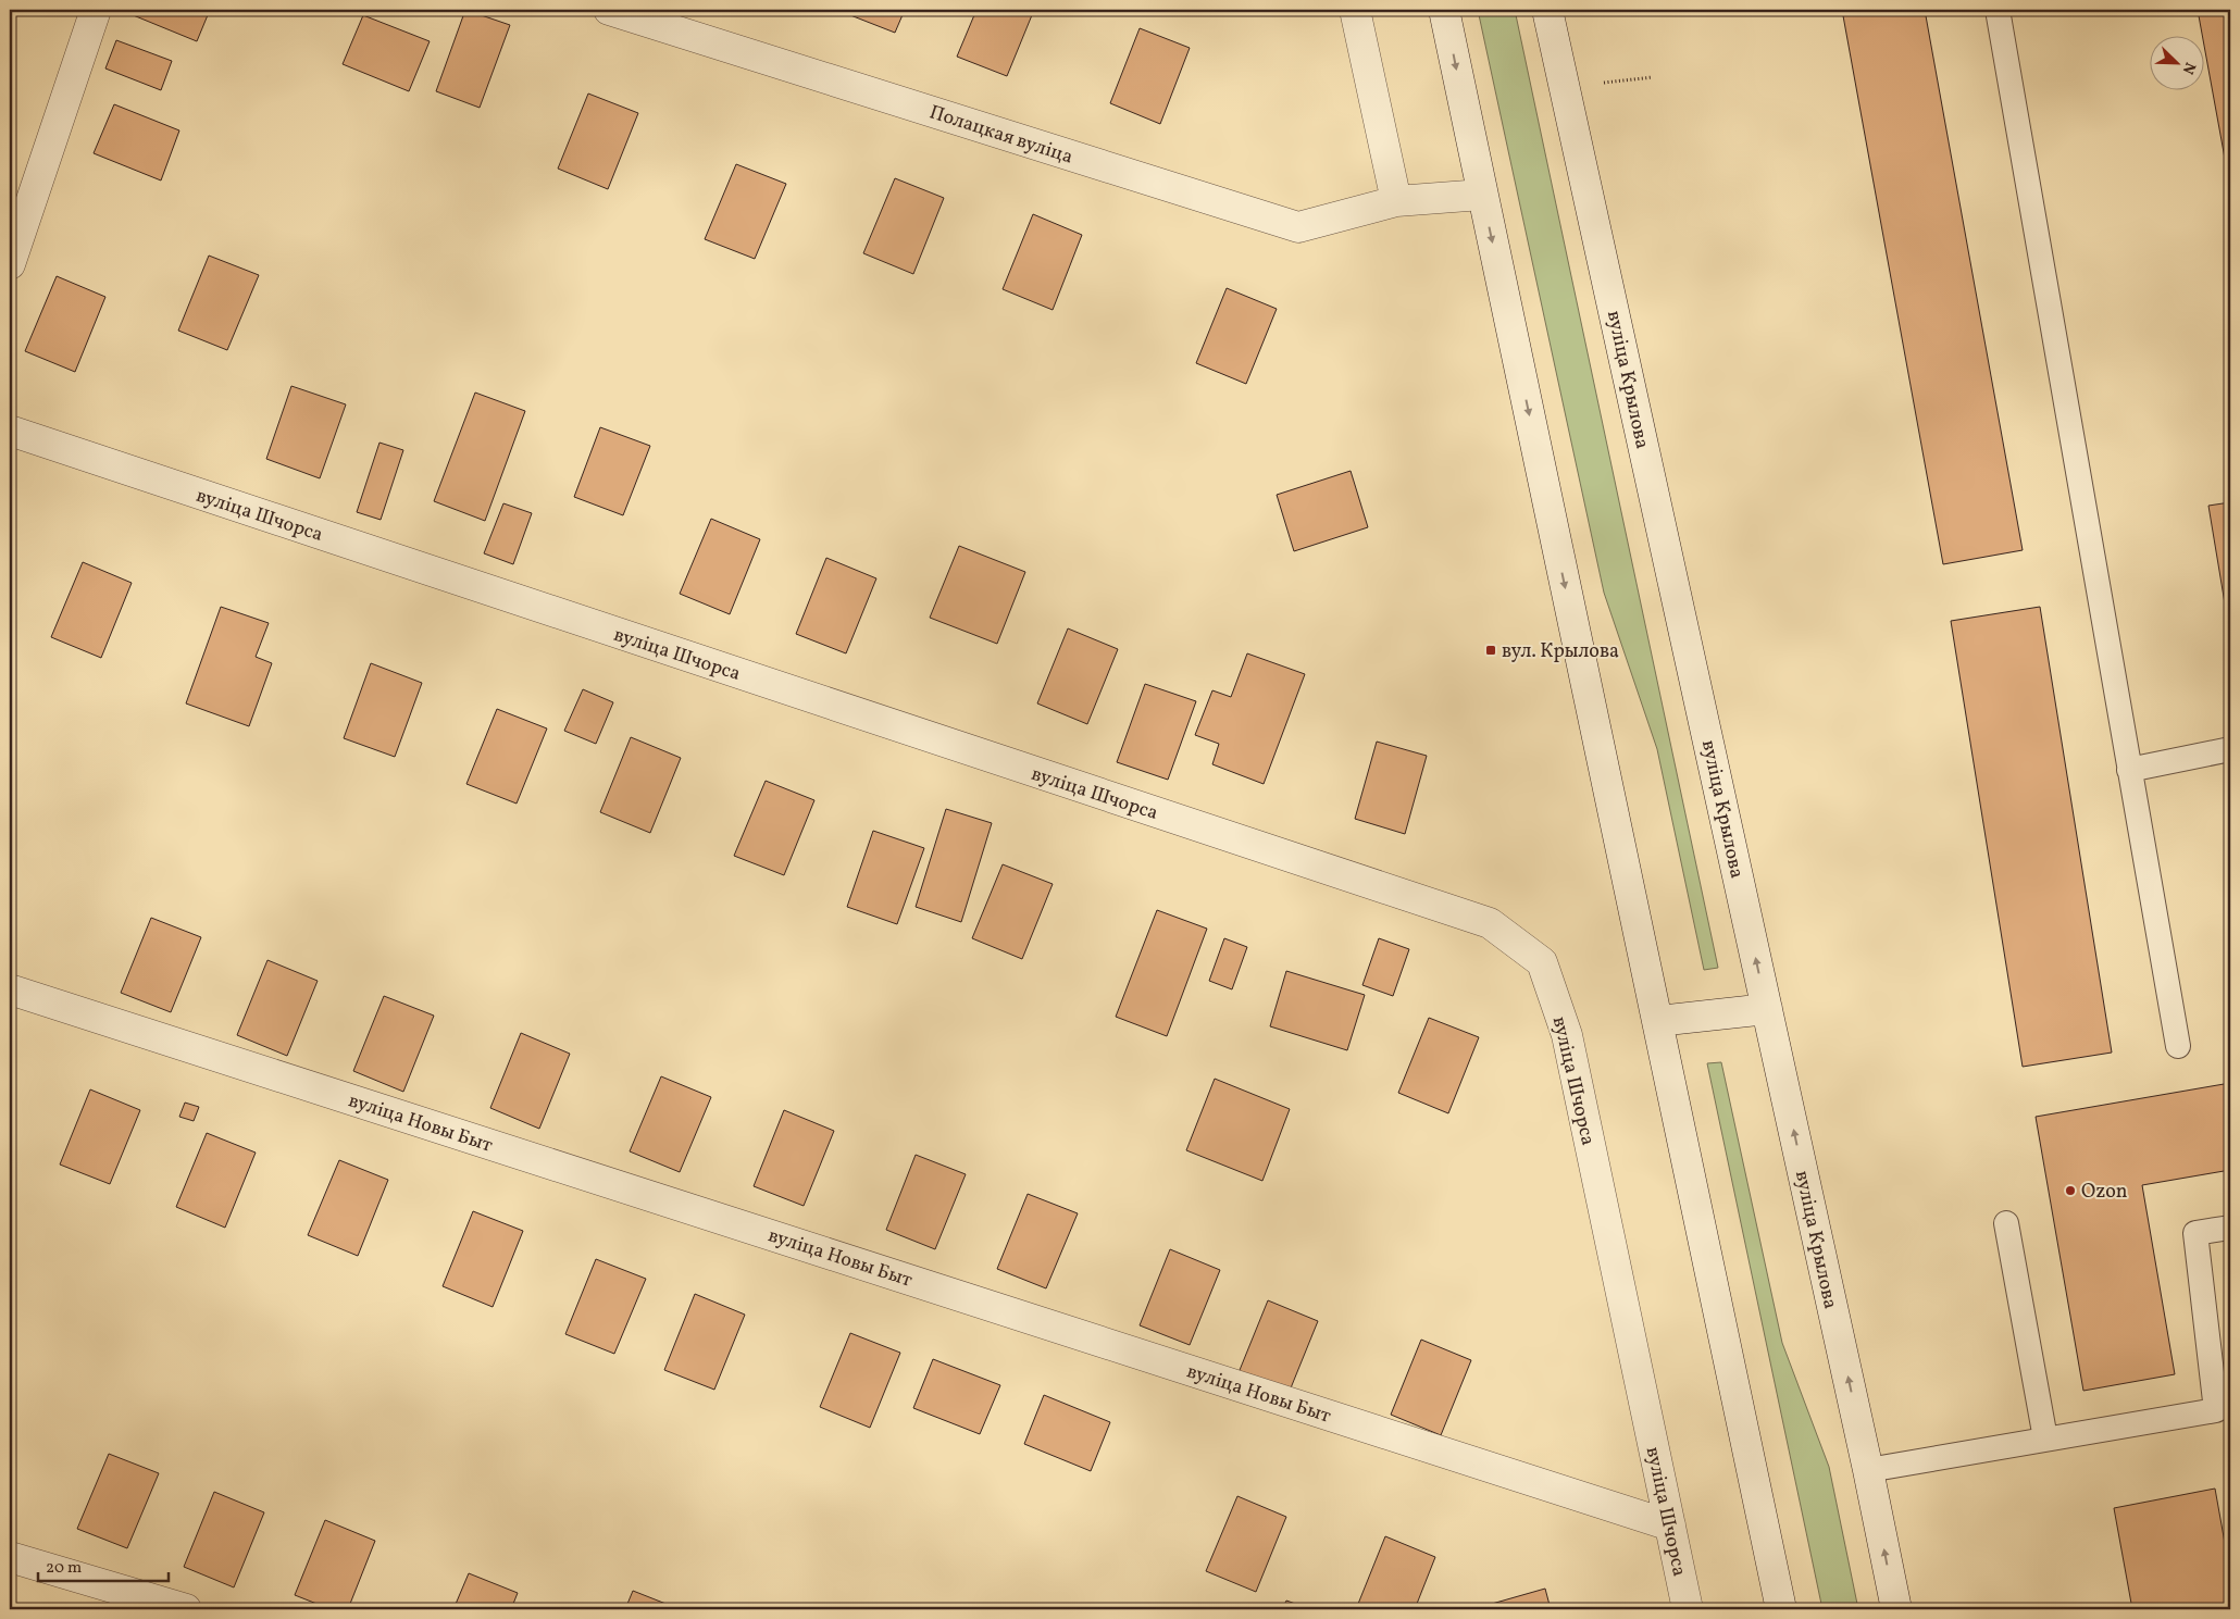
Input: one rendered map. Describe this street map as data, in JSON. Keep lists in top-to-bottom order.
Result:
{
  "streets": {
    "street": [
      "Полацкая вуліца",
      "вуліца Крылова",
      "вуліца Шчорса",
      "вуліца Новы Быт"
    ]
  },
  "crossings": [
    ["вуліца Шчорса", "вуліца Новы Быт"]
  ],
  "places": {
    "transit": ["вул. Крылова"],
    "other": ["Ozon"]
  },
  "scale_bar": "20 m",
  "north": "bottom right"
}
